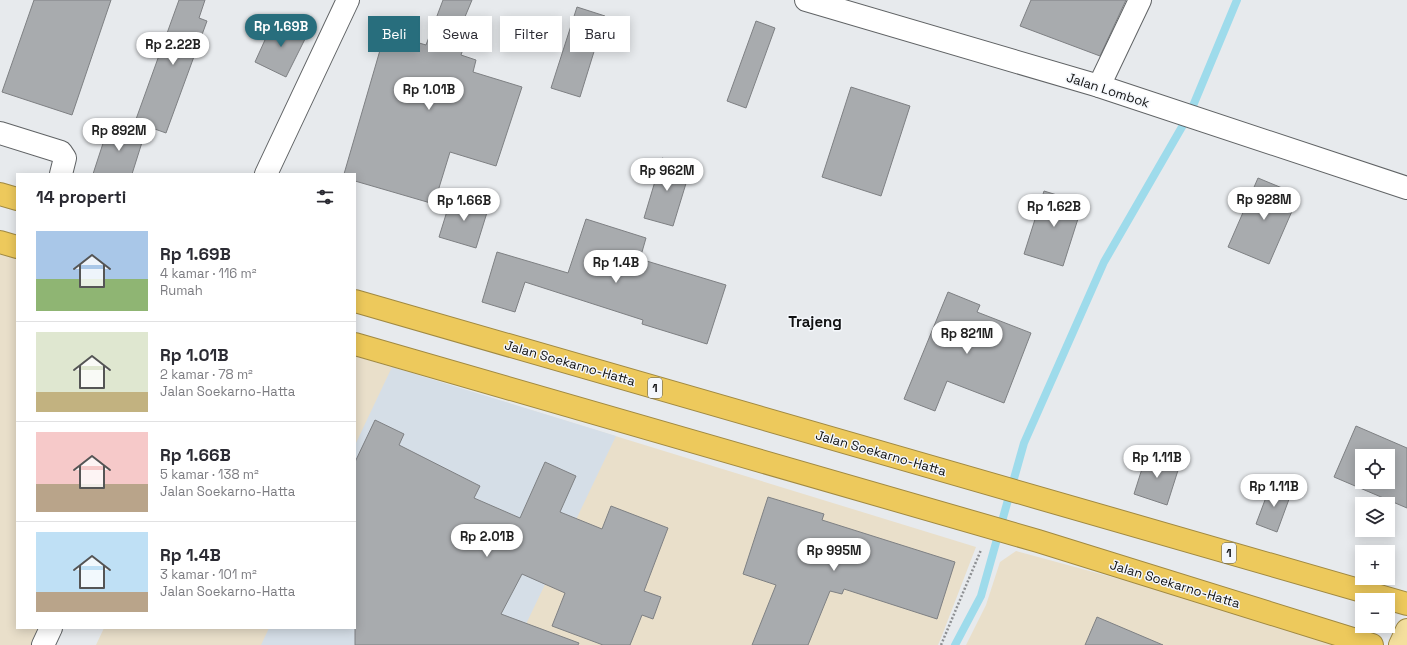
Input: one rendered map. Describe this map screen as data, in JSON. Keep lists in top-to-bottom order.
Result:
{
  "streets": {
    "highway": ["Jalan Soekarno-Hatta", "1"],
    "street": ["Jalan Lombok"]
  },
  "districts": ["Trajeng"],
  "page": {
    "price": [
      "Rp 1.69B",
      "Rp 2.22B",
      "Rp 1.01B",
      "Rp 892M",
      "Rp 962M",
      "Rp 928M",
      "Rp 1.66B",
      "Rp 1.62B",
      "Rp 1.4B",
      "Rp 821M",
      "Rp 1.11B",
      "Rp 1.11B",
      "Rp 2.01B",
      "Rp 995M"
    ],
    "chip": [
      "Beli",
      "Sewa",
      "Filter",
      "Baru"
    ],
    "heading": "14 properti",
    "list": [
      {
        "name": "Rp 1.69B",
        "note": "4 kamar · 116 m² · Rumah"
      },
      {
        "name": "Rp 1.01B",
        "note": "2 kamar · 78 m² · Jalan Soekarno-Hatta"
      },
      {
        "name": "Rp 1.66B",
        "note": "5 kamar · 138 m² · Jalan Soekarno-Hatta"
      },
      {
        "name": "Rp 1.4B",
        "note": "3 kamar · 101 m² · Jalan Soekarno-Hatta"
      }
    ],
    "map_buttons": ["+", "−"]
  }
}
